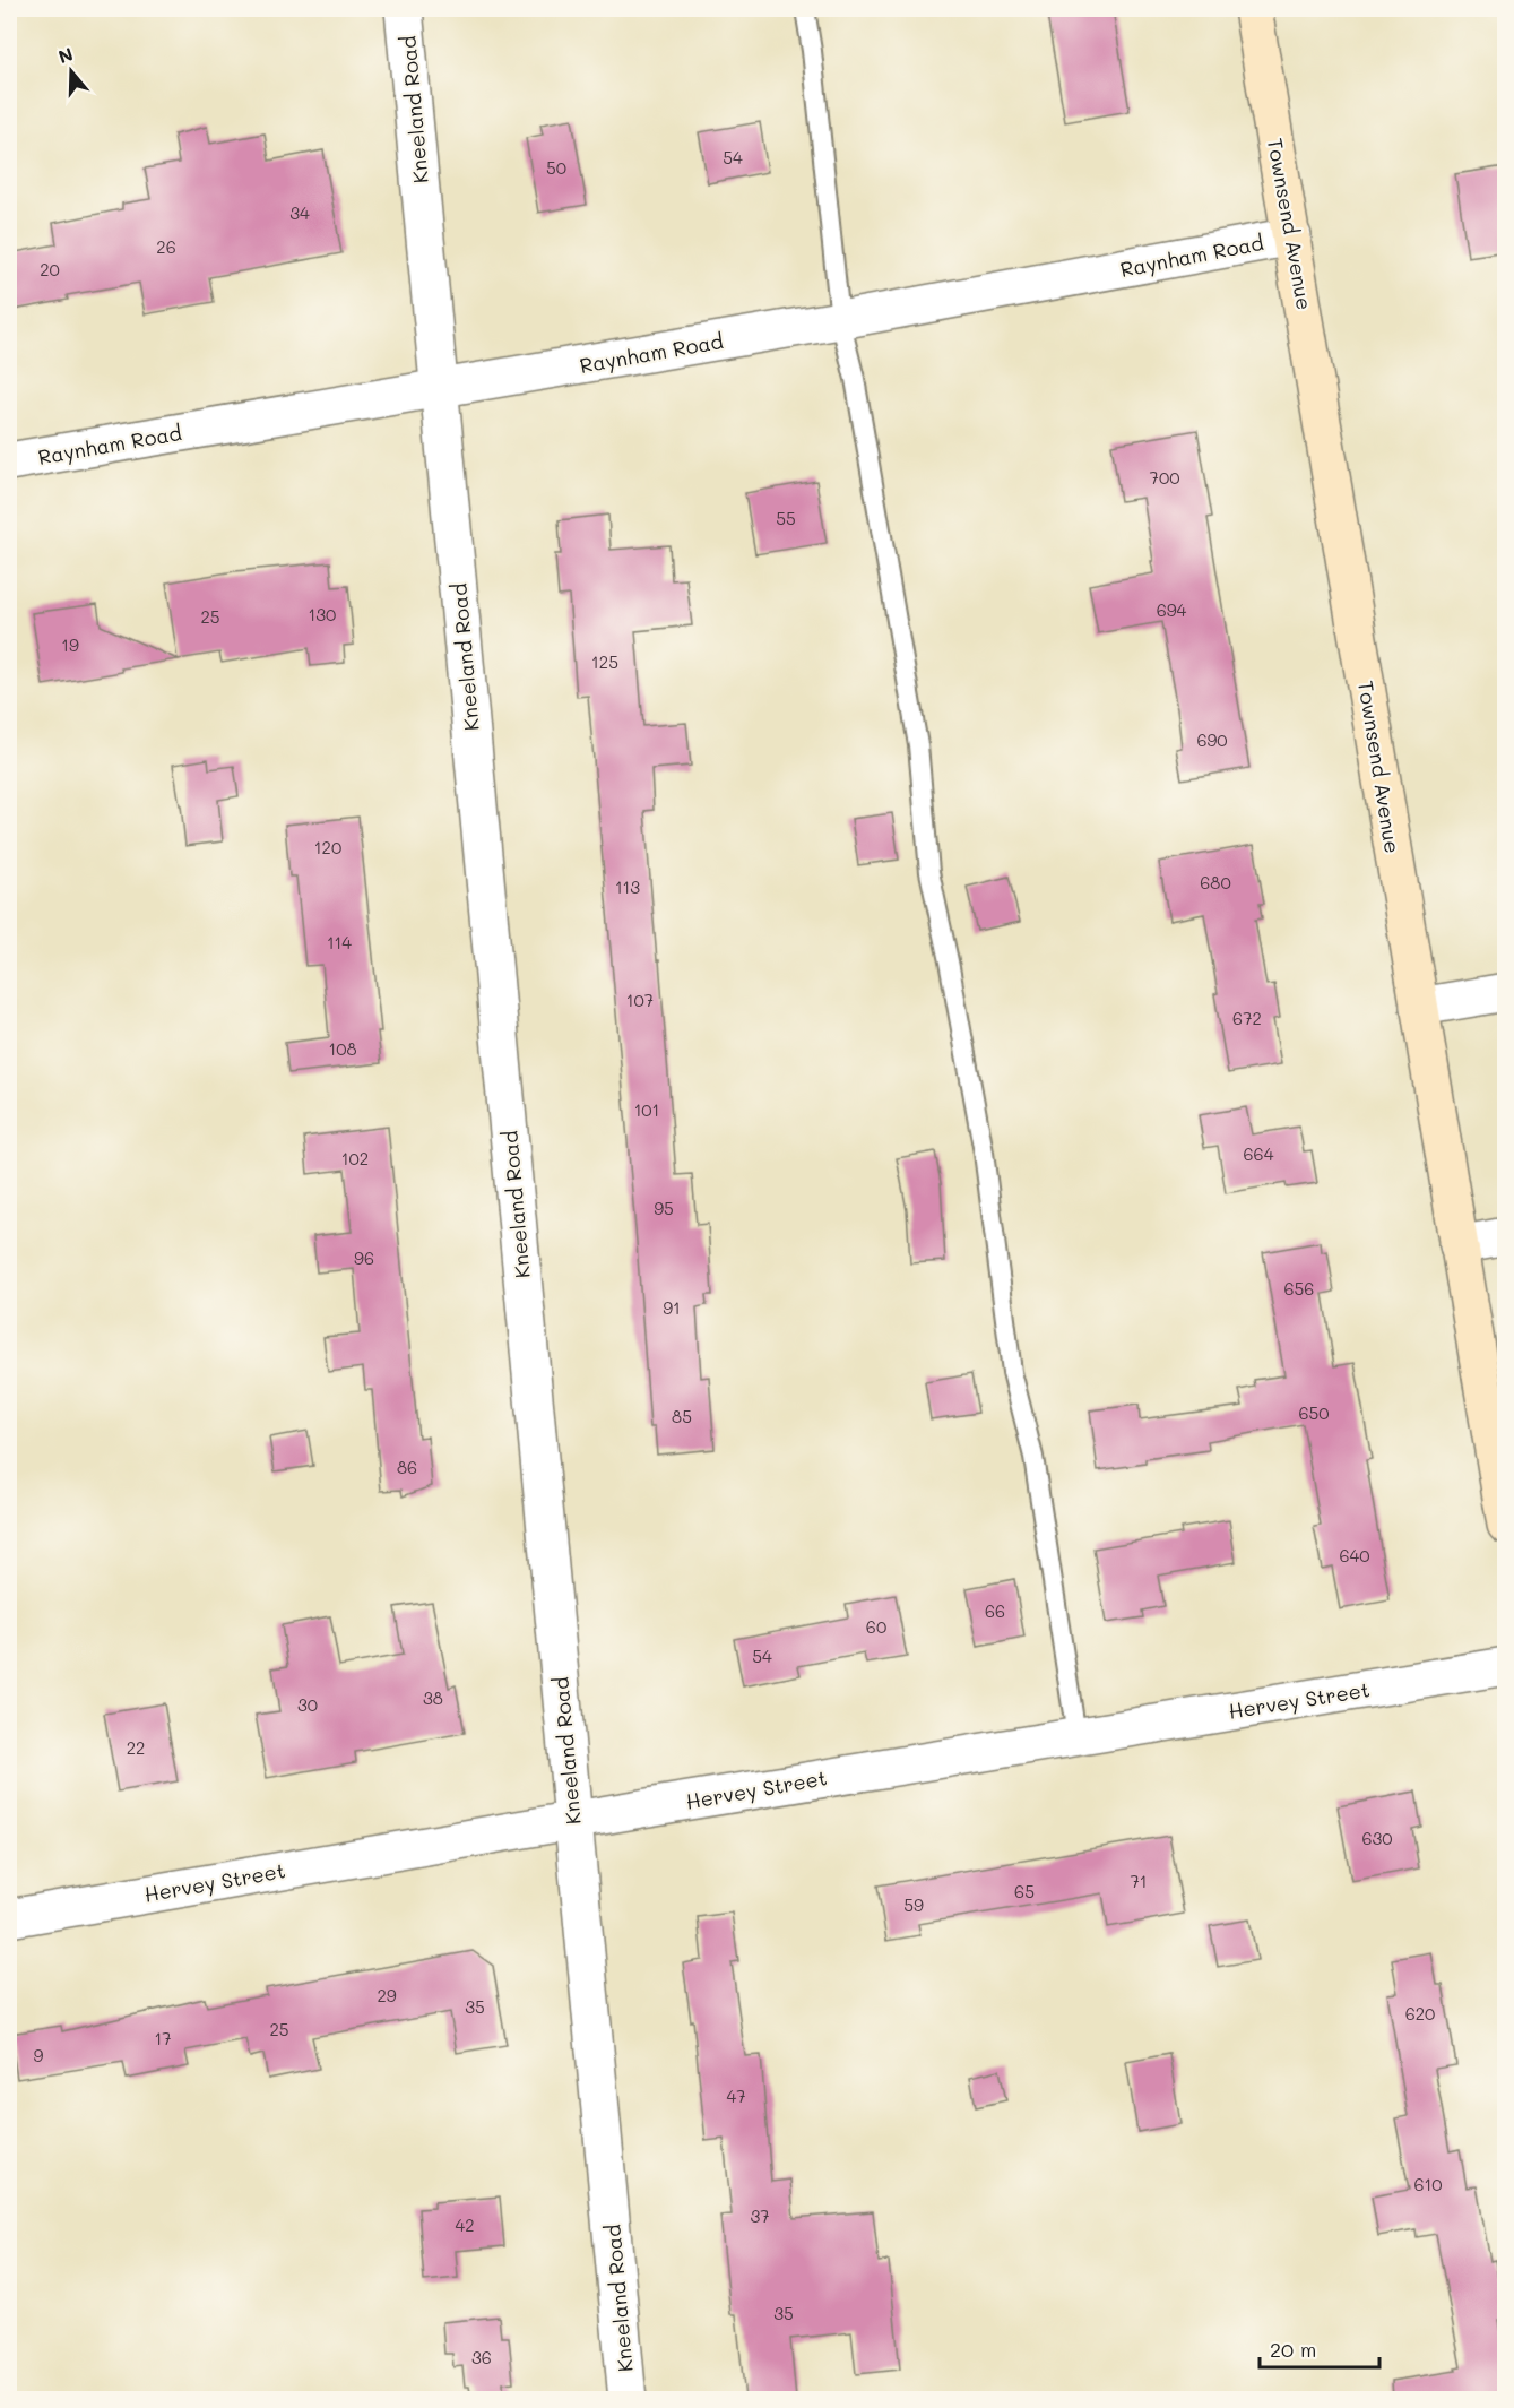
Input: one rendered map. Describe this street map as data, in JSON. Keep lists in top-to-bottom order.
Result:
{
  "streets": {
    "main road": ["Townsend Avenue"],
    "street": ["Kneeland Road", "Raynham Road", "Hervey Street"]
  },
  "crossings": [
    ["Kneeland Road", "Raynham Road"],
    ["Kneeland Road", "Hervey Street"],
    ["Townsend Avenue", "Raynham Road"]
  ],
  "house_numbers": [
    "54",
    "50",
    "34",
    "26",
    "20",
    "700",
    "55",
    "694",
    "130",
    "25",
    "19",
    "125",
    "690",
    "120",
    "680",
    "113",
    "114",
    "107",
    "672",
    "108",
    "101",
    "664",
    "102",
    "95",
    "96",
    "656",
    "91",
    "650",
    "85",
    "86",
    "640",
    "66",
    "60",
    "54",
    "38",
    "30",
    "22",
    "630",
    "71",
    "65",
    "59",
    "29",
    "35",
    "620",
    "25",
    "17",
    "9",
    "47",
    "610",
    "37",
    "42",
    "35",
    "36"
  ],
  "scale_bar": "20 m",
  "north": "top"
}
